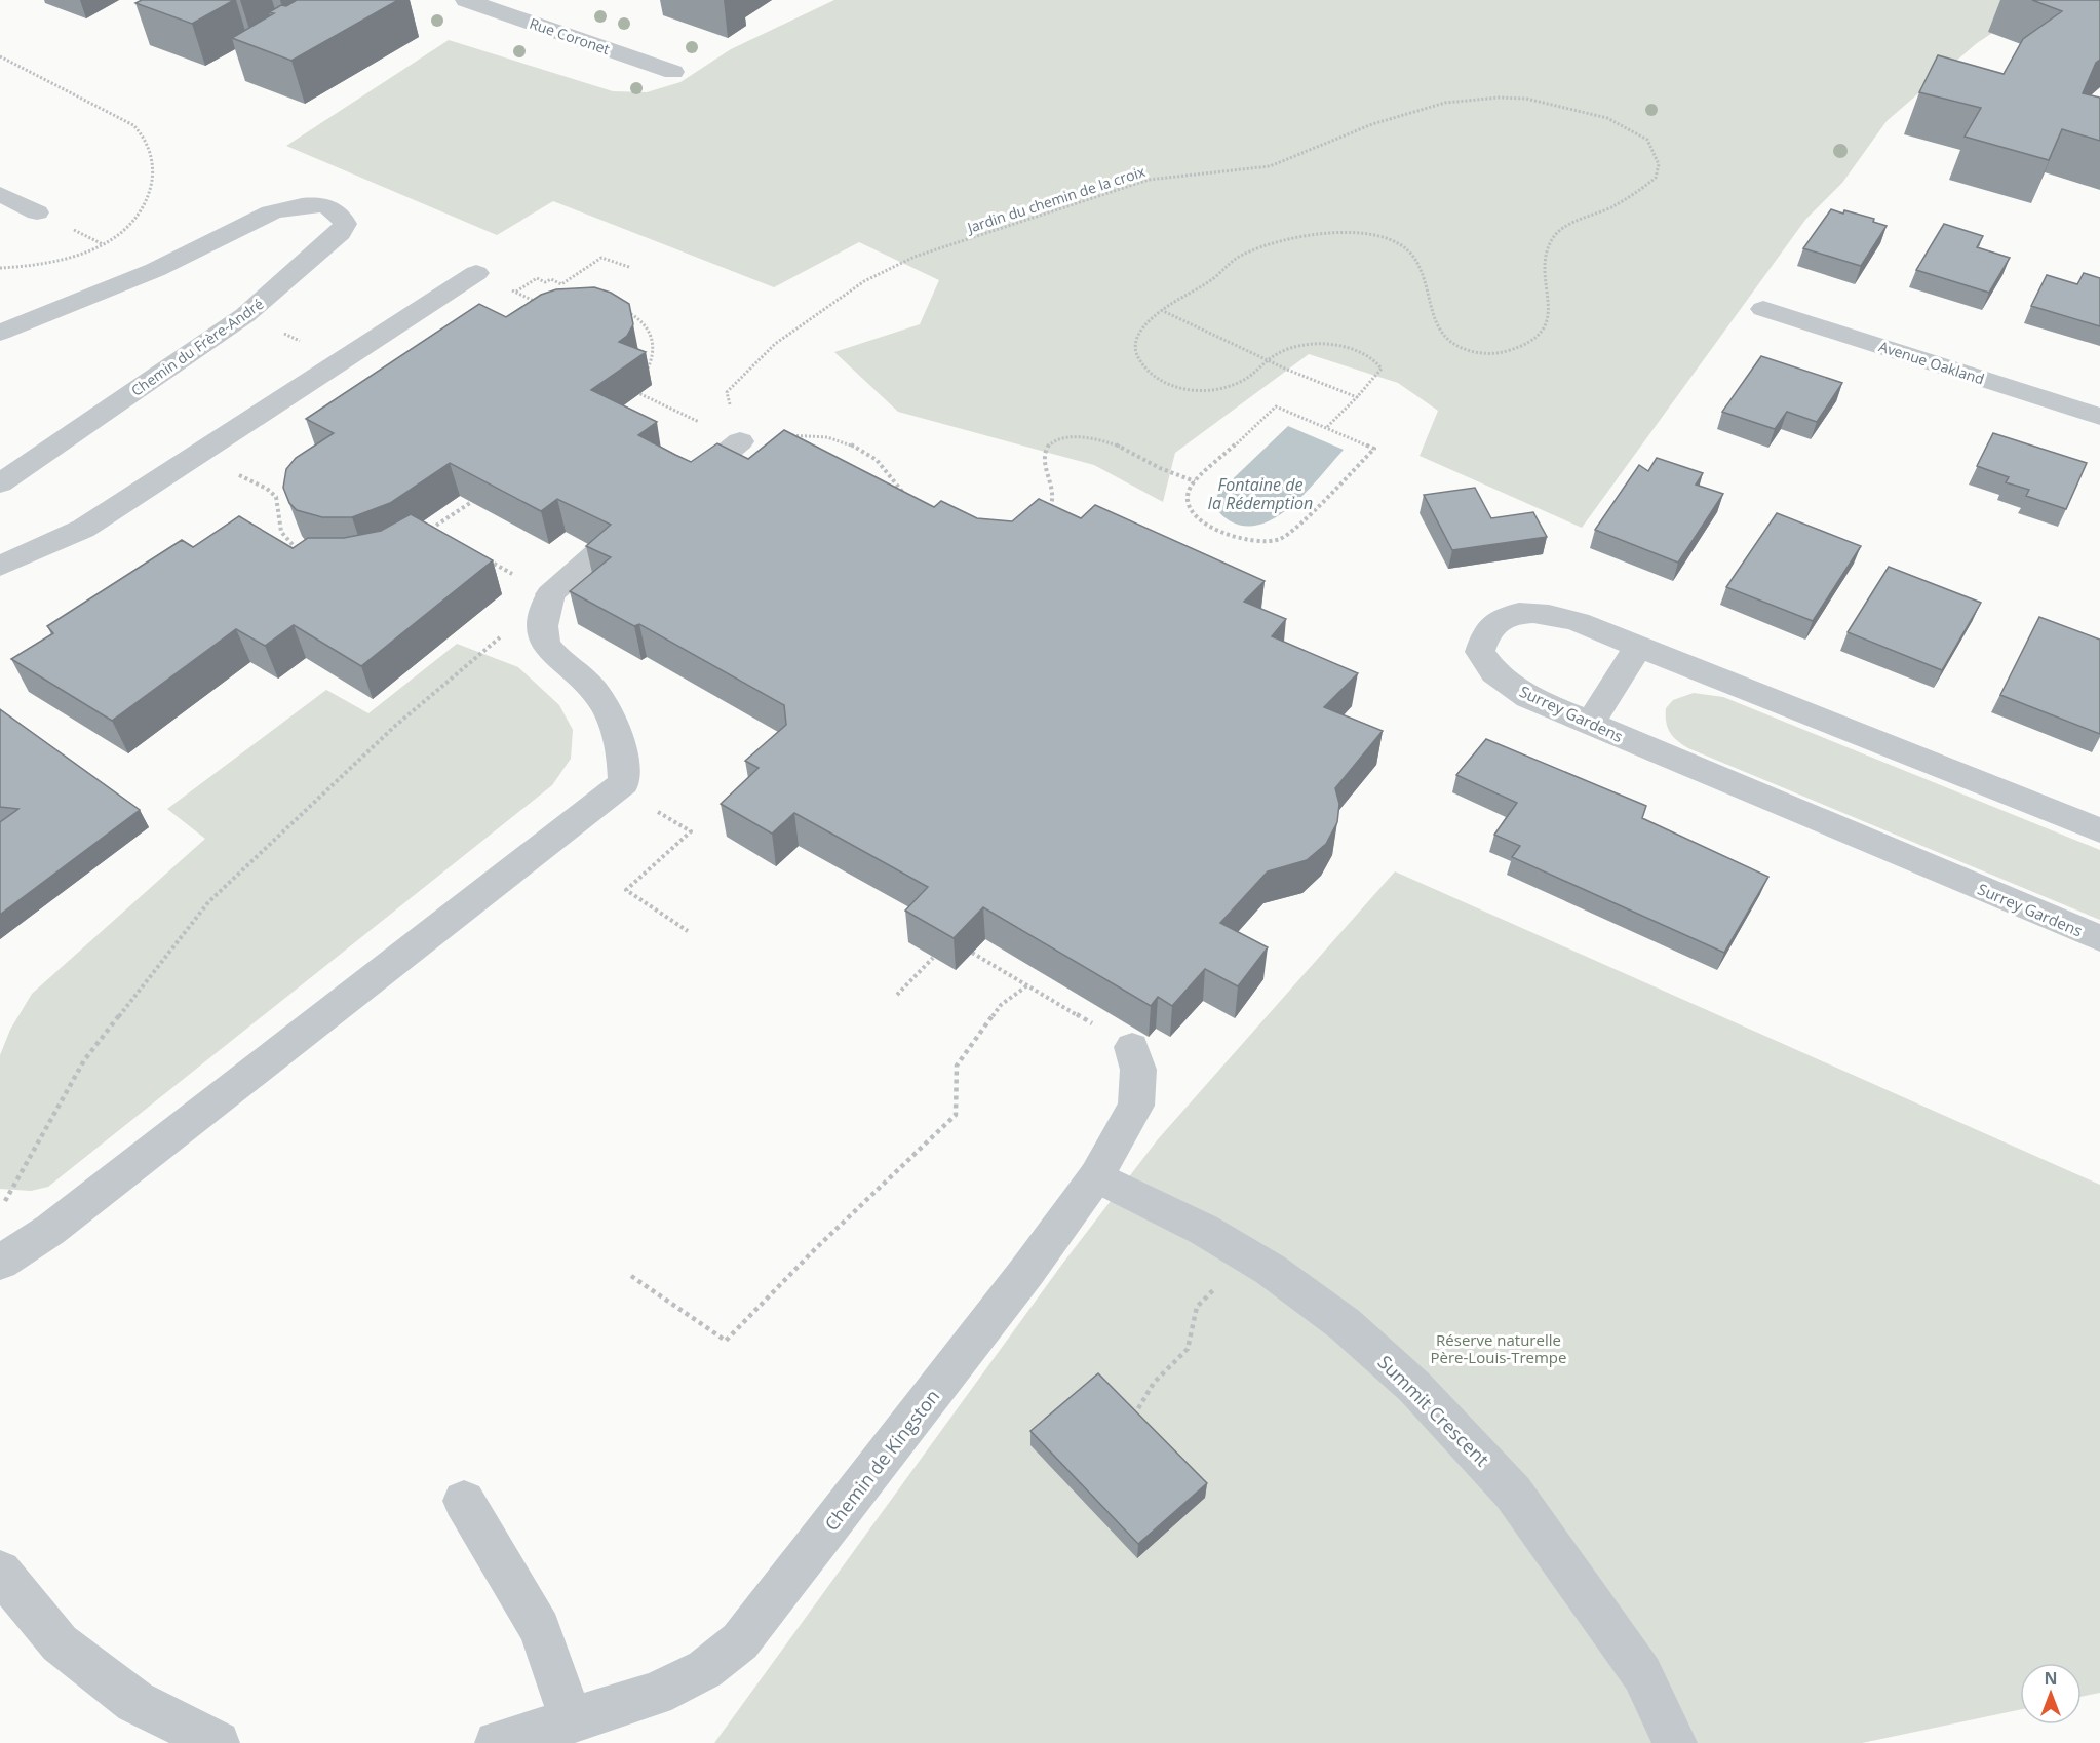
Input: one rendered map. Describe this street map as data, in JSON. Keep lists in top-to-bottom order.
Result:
{
  "streets": {
    "street": [
      "Rue Coronet",
      "Chemin du Frère-André",
      "Avenue Oakland",
      "Surrey Gardens",
      "Summit Crescent",
      "Chemin de Kingston"
    ],
    "path": ["Jardin du chemin de la croix"]
  },
  "crossings": [
    ["Summit Crescent", "Chemin de Kingston"]
  ],
  "water": ["Fontaine de la Rédemption"],
  "parks": ["Réserve naturelle Père-Louis-Trempe"],
  "north": "top"
}
